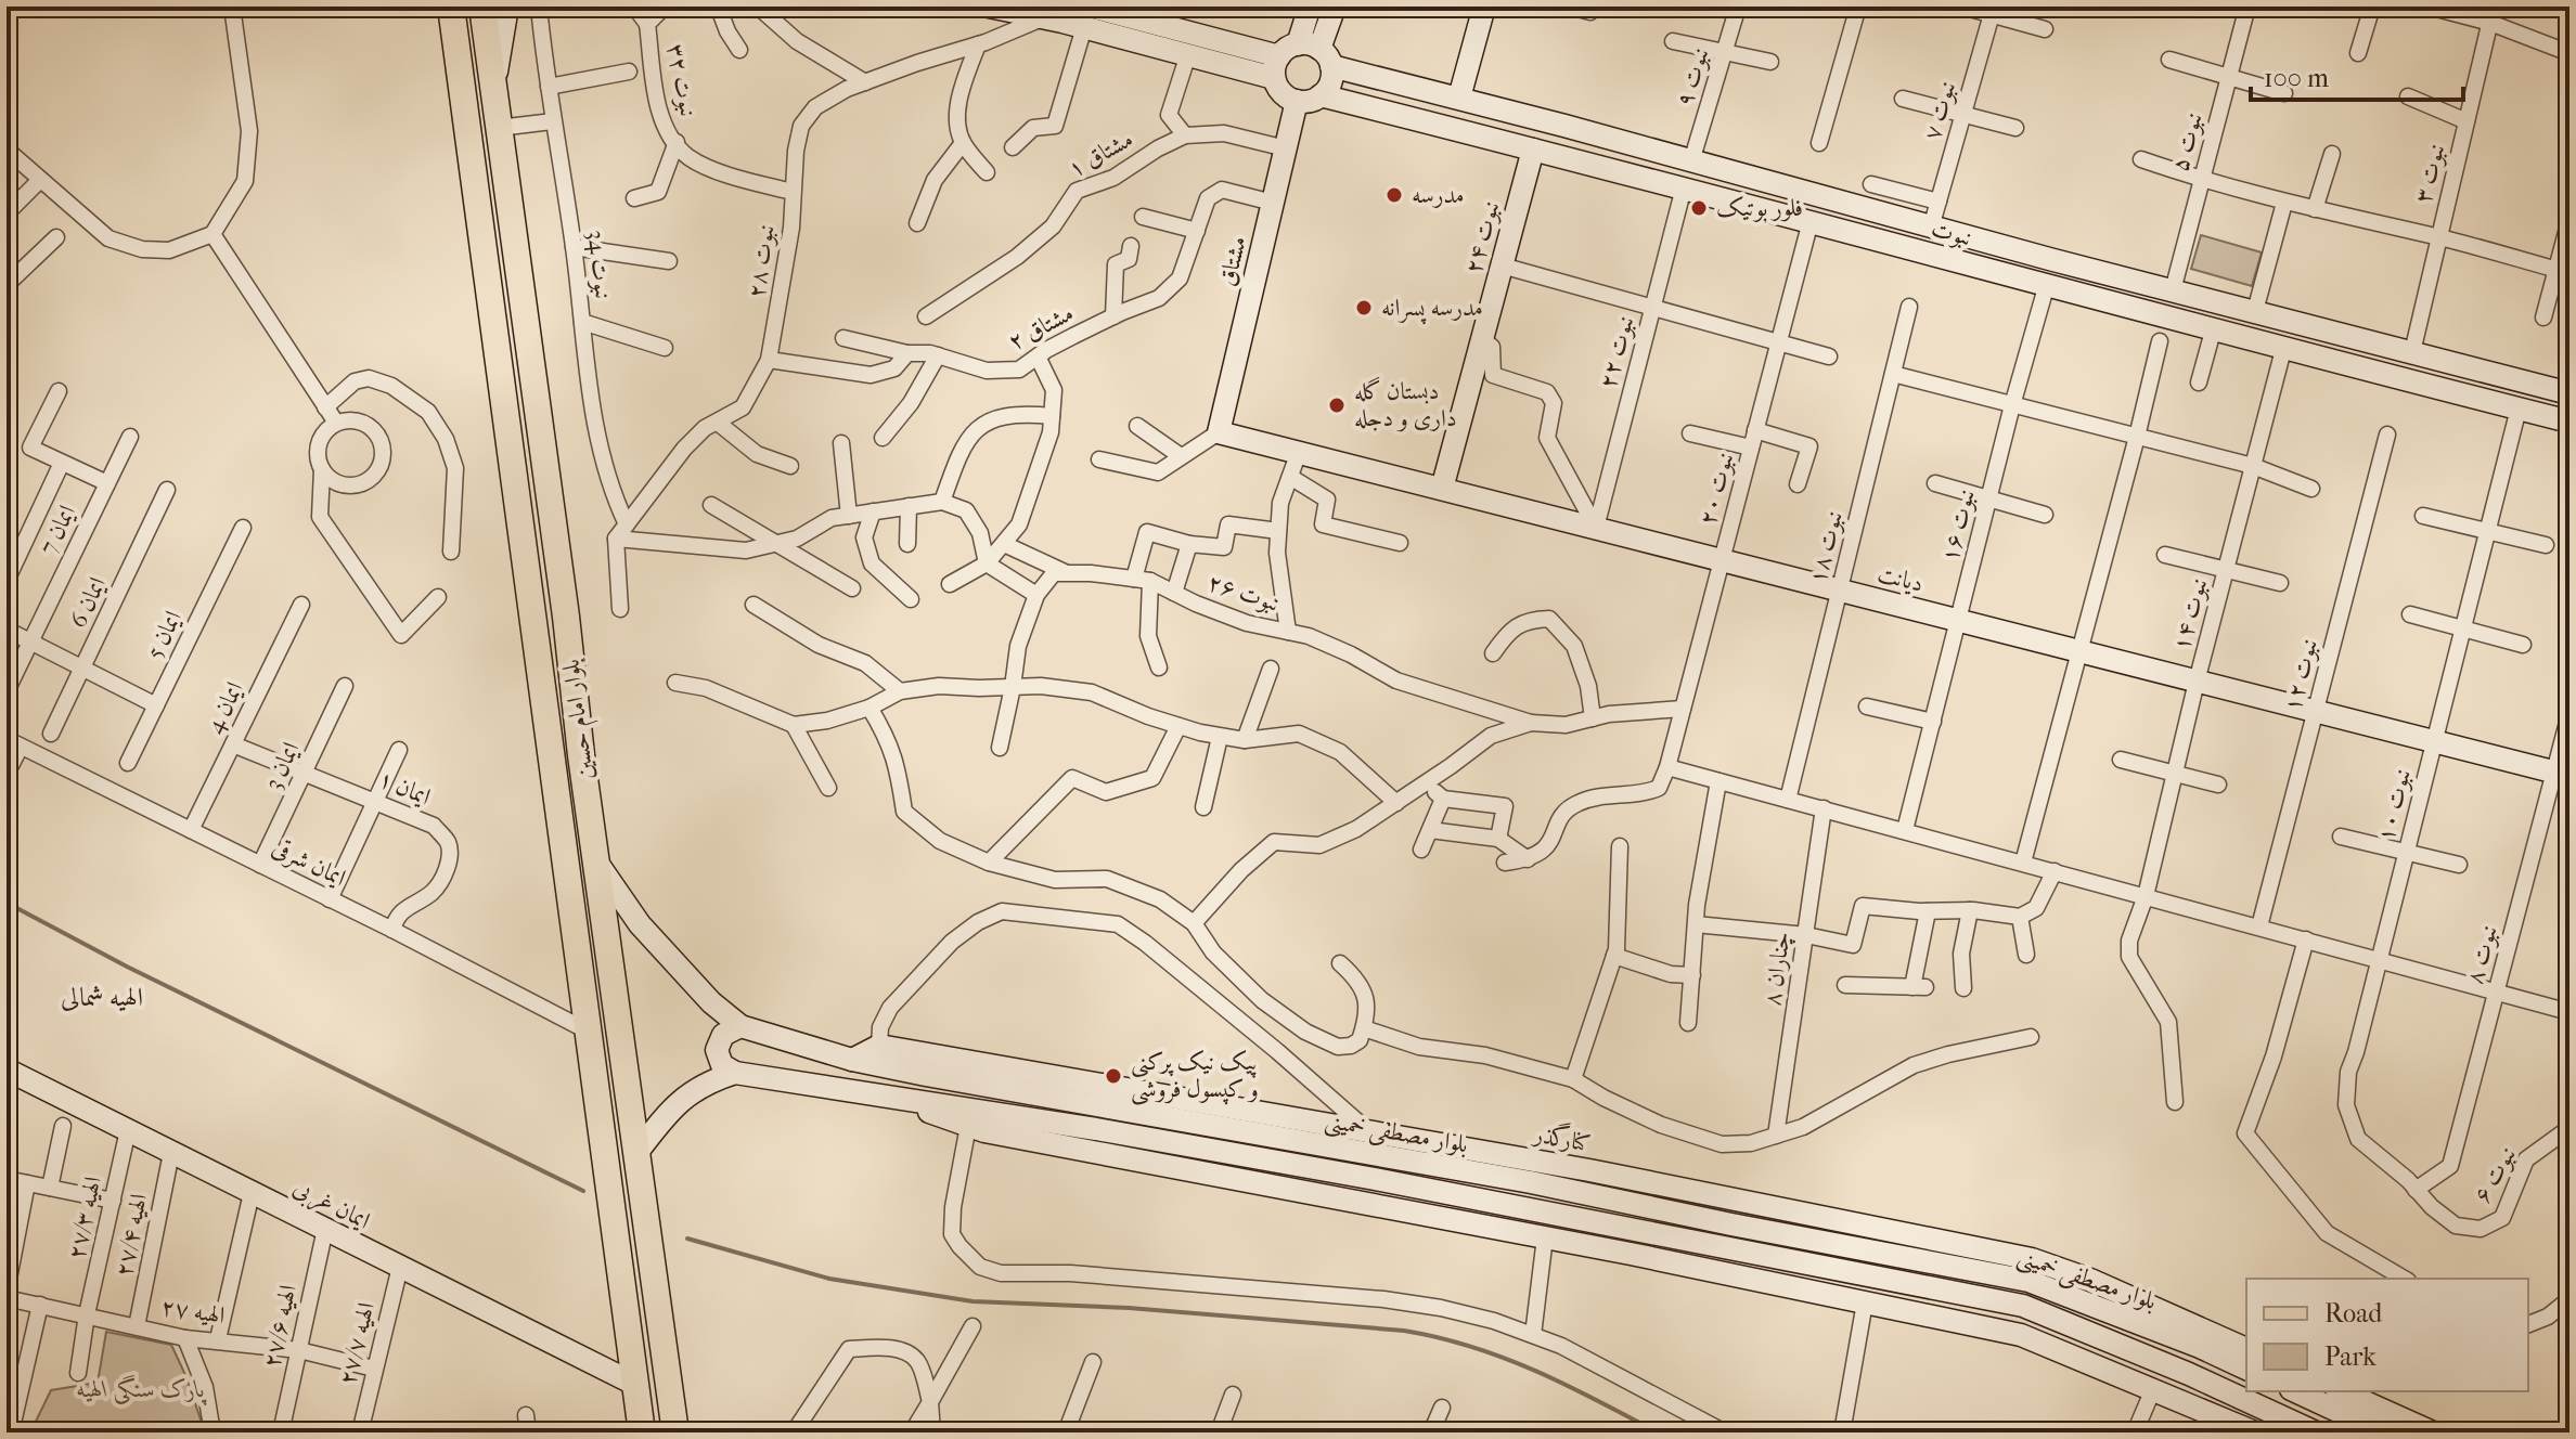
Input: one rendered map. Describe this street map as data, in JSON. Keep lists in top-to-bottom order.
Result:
{
  "streets": {
    "main road": [
      "نبوت",
      "نبوت ۲۴",
      "مشتاق",
      "دیانت",
      "بلوار امام حسین",
      "بلوار مصطفی خمینی",
      "کنارگذر",
      "ایمان غربی"
    ],
    "street": [
      "نبوت ۹",
      "نبوت ۳۲",
      "نبوت ۷",
      "نبوت ۵",
      "مشتاق ۱",
      "نبوت ۳",
      "نبوت ۲۸",
      "نبوت 34",
      "مشتاق ۲",
      "نبوت ۲۲",
      "نبوت ۲۰",
      "نبوت ۱۶",
      "ایمان 7",
      "نبوت ۱۸",
      "نبوت ۲۶",
      "ایمان 6",
      "نبوت ۱۴",
      "ایمان 5",
      "نبوت ۱۲",
      "ایمان 4",
      "ایمان 3",
      "ایمان ۱",
      "نبوت ۱۰",
      "ایمان شرقی",
      "نبوت ۸",
      "چناران ۸",
      "نبوت ۶",
      "الهیه ۲۷/۳",
      "الهیه ۲۷/۴",
      "الهیه ۲۷",
      "الهیه ۲۷/۶",
      "الهیه ۲۷/۷"
    ]
  },
  "crossings": [
    ["نبوت ۹", "نبوت"],
    ["نبوت ۳۲", "نبوت ۲۸"],
    ["نبوت ۷", "نبوت"],
    ["نبوت ۵", "نبوت"],
    ["مشتاق ۱", "مشتاق"],
    ["نبوت ۳", "نبوت"],
    ["نبوت", "نبوت ۲۴"],
    ["نبوت", "نبوت ۲۸"],
    ["نبوت", "نبوت ۲۲"],
    ["نبوت", "نبوت ۲۰"],
    ["نبوت", "نبوت ۱۶"],
    ["نبوت", "نبوت ۱۴"],
    ["نبوت", "نبوت ۱۰"],
    ["نبوت ۲۴", "دیانت"],
    ["نبوت ۲۸", "نبوت 34"],
    ["مشتاق", "مشتاق ۲"],
    ["مشتاق", "دیانت"],
    ["نبوت ۲۲", "دیانت"],
    ["نبوت ۲۰", "دیانت"],
    ["نبوت ۱۶", "دیانت"],
    ["نبوت ۱۸", "دیانت"],
    ["دیانت", "نبوت ۱۴"],
    ["دیانت", "نبوت ۱۲"],
    ["دیانت", "نبوت ۱۰"],
    ["دیانت", "نبوت ۸"],
    ["ایمان 4", "ایمان ۱"],
    ["ایمان 4", "ایمان شرقی"],
    ["بلوار امام حسین", "ایمان شرقی"],
    ["بلوار امام حسین", "بلوار مصطفی خمینی"],
    ["بلوار امام حسین", "ایمان غربی"],
    ["ایمان 3", "ایمان ۱"],
    ["ایمان 3", "ایمان شرقی"],
    ["ایمان ۱", "ایمان شرقی"],
    ["نبوت ۱۰", "نبوت ۸"],
    ["نبوت ۱۰", "نبوت ۶"],
    ["نبوت ۸", "نبوت ۶"],
    ["ایمان غربی", "الهیه ۲۷/۳"],
    ["ایمان غربی", "الهیه ۲۷/۴"],
    ["ایمان غربی", "الهیه ۲۷/۶"],
    ["ایمان غربی", "الهیه ۲۷/۷"],
    ["الهیه ۲۷/۳", "الهیه ۲۷"],
    ["الهیه ۲۷/۴", "الهیه ۲۷"],
    ["الهیه ۲۷", "الهیه ۲۷/۶"],
    ["الهیه ۲۷", "الهیه ۲۷/۷"]
  ],
  "districts": ["الهیه شمالی"],
  "parks": ["پارک سنگی الهیه"],
  "places": [
    "مدرسه",
    "فلور بوتیک",
    "مدرسه پسرانه",
    "دبستان گله داری و دجله",
    "پیک نیک پرکنی و کپسول فروشی"
  ],
  "legend": ["Road", "Park"],
  "scale_bar": "100 m"
}
